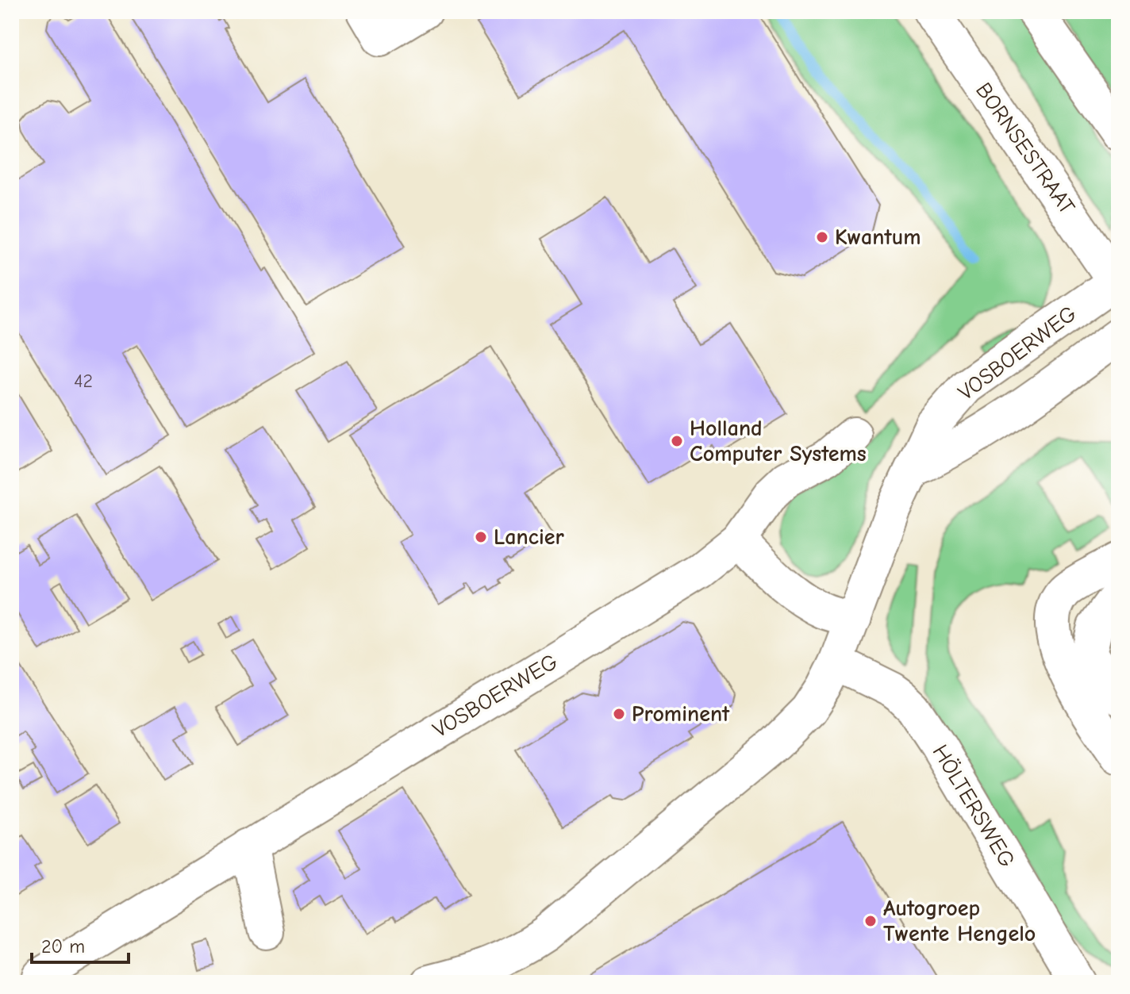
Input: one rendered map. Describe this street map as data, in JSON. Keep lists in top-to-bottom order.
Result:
{
  "streets": {
    "street": ["BORNSESTRAAT", "VOSBOERWEG", "HÖLTERSWEG"]
  },
  "crossings": [
    ["BORNSESTRAAT", "VOSBOERWEG"],
    ["VOSBOERWEG", "HÖLTERSWEG"]
  ],
  "places": [
    "Kwantum",
    "Holland Computer Systems",
    "Lancier",
    "Prominent",
    "Autogroep Twente Hengelo"
  ],
  "house_numbers": ["42"],
  "scale_bar": "20 m"
}
